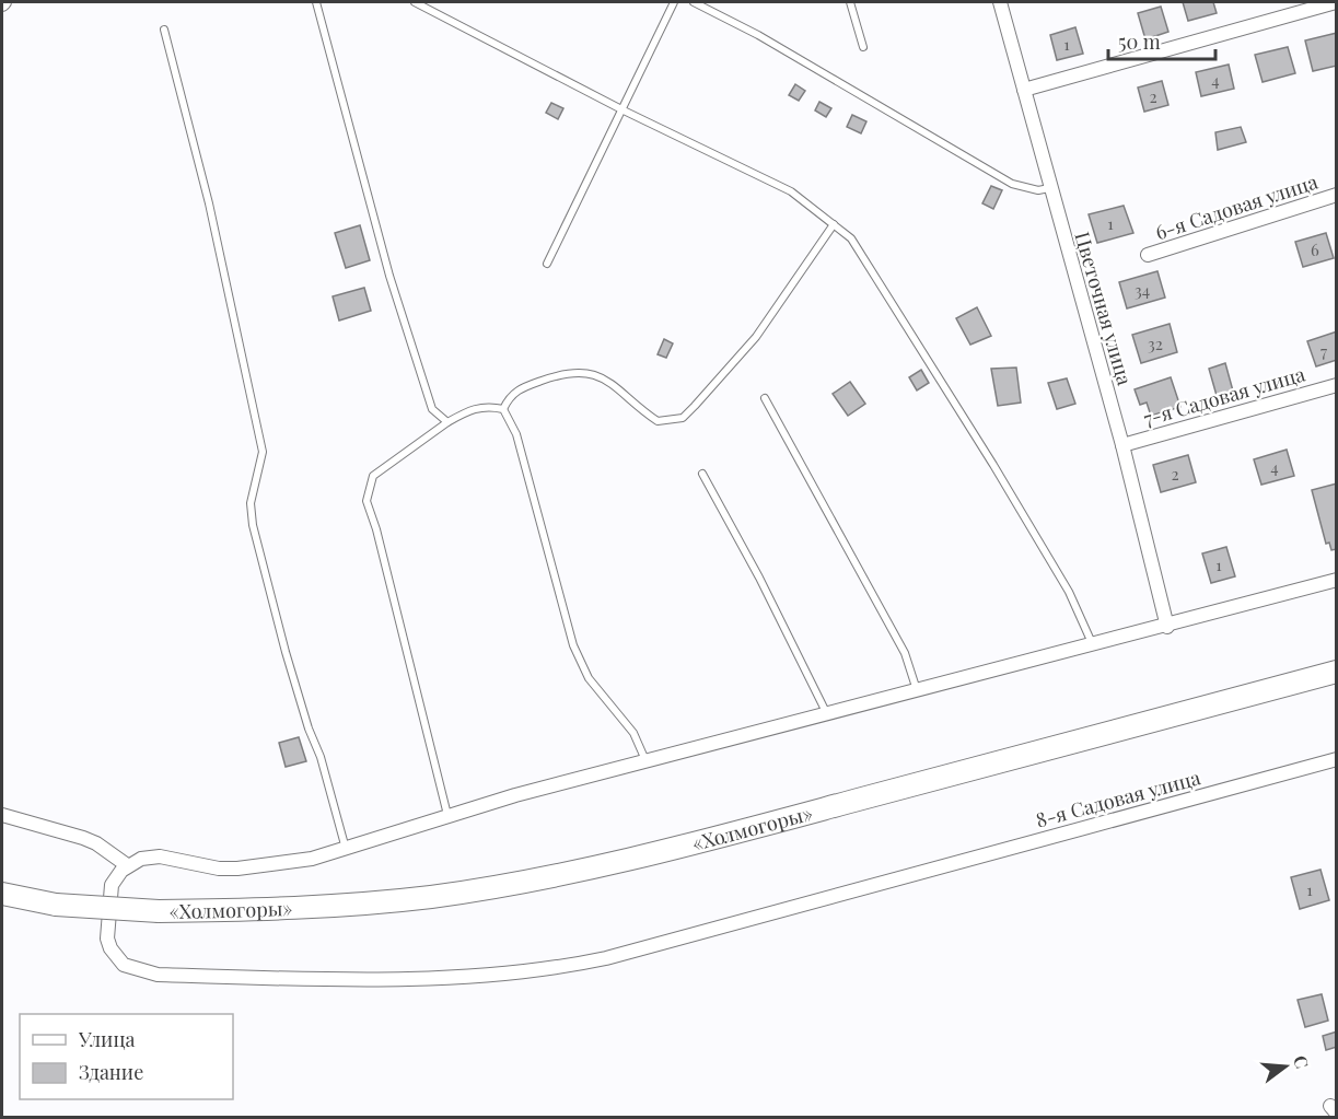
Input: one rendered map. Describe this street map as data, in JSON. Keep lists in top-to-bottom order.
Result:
{
  "streets": {
    "highway": ["«Холмогоры»"],
    "street": [
      "6-я Садовая улица",
      "Цветочная улица",
      "7-я Садовая улица",
      "8-я Садовая улица"
    ]
  },
  "crossings": [
    ["Цветочная улица", "7-я Садовая улица"]
  ],
  "house_numbers": [
    "1",
    "4",
    "2",
    "1",
    "6",
    "34",
    "32",
    "7",
    "4",
    "2",
    "1",
    "1"
  ],
  "legend": ["Улица", "Здание"],
  "scale_bar": "50 m",
  "north": "right"
}
